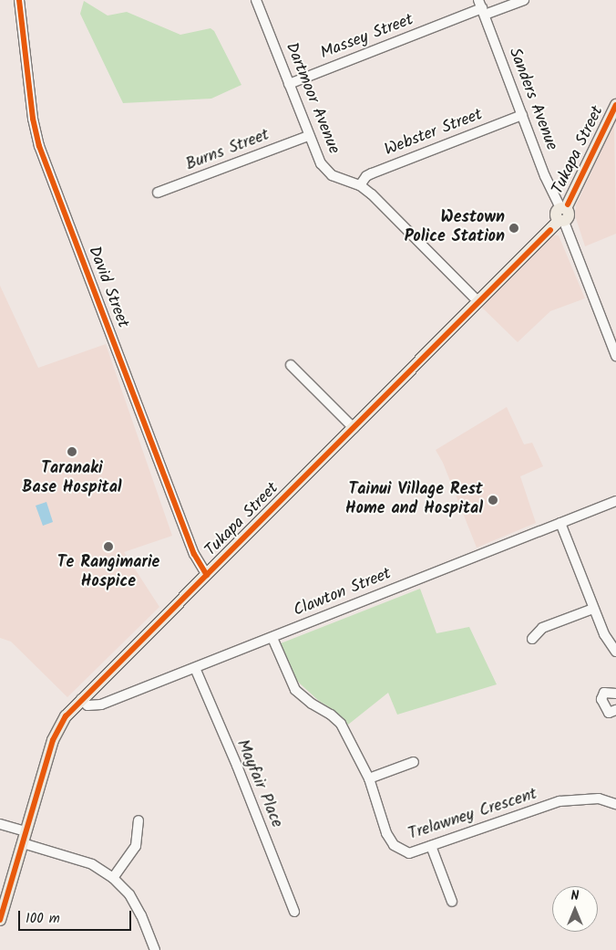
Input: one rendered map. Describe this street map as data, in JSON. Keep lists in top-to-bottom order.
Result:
{
  "streets": {
    "main road": ["Tukapa Street"],
    "street": [
      "Massey Street",
      "Dartmoor Avenue",
      "Sanders Avenue",
      "Webster Street",
      "Burns Street",
      "David Street",
      "Clawton Street",
      "Mayfair Place",
      "Trelawney Crescent"
    ]
  },
  "crossings": [
    ["Massey Street", "Dartmoor Avenue"],
    ["Massey Street", "Sanders Avenue"],
    ["Dartmoor Avenue", "Webster Street"],
    ["Dartmoor Avenue", "Burns Street"],
    ["Dartmoor Avenue", "Tukapa Street"],
    ["Sanders Avenue", "Webster Street"],
    ["Sanders Avenue", "Tukapa Street"],
    ["Tukapa Street", "David Street"],
    ["Tukapa Street", "Clawton Street"],
    ["Clawton Street", "Mayfair Place"],
    ["Clawton Street", "Trelawney Crescent"]
  ],
  "places": [
    "Westown Police Station",
    "Taranaki Base Hospital",
    "Tainui Village Rest Home and Hospital",
    "Te Rangimarie Hospice"
  ],
  "scale_bar": "100 m",
  "north": "top"
}
